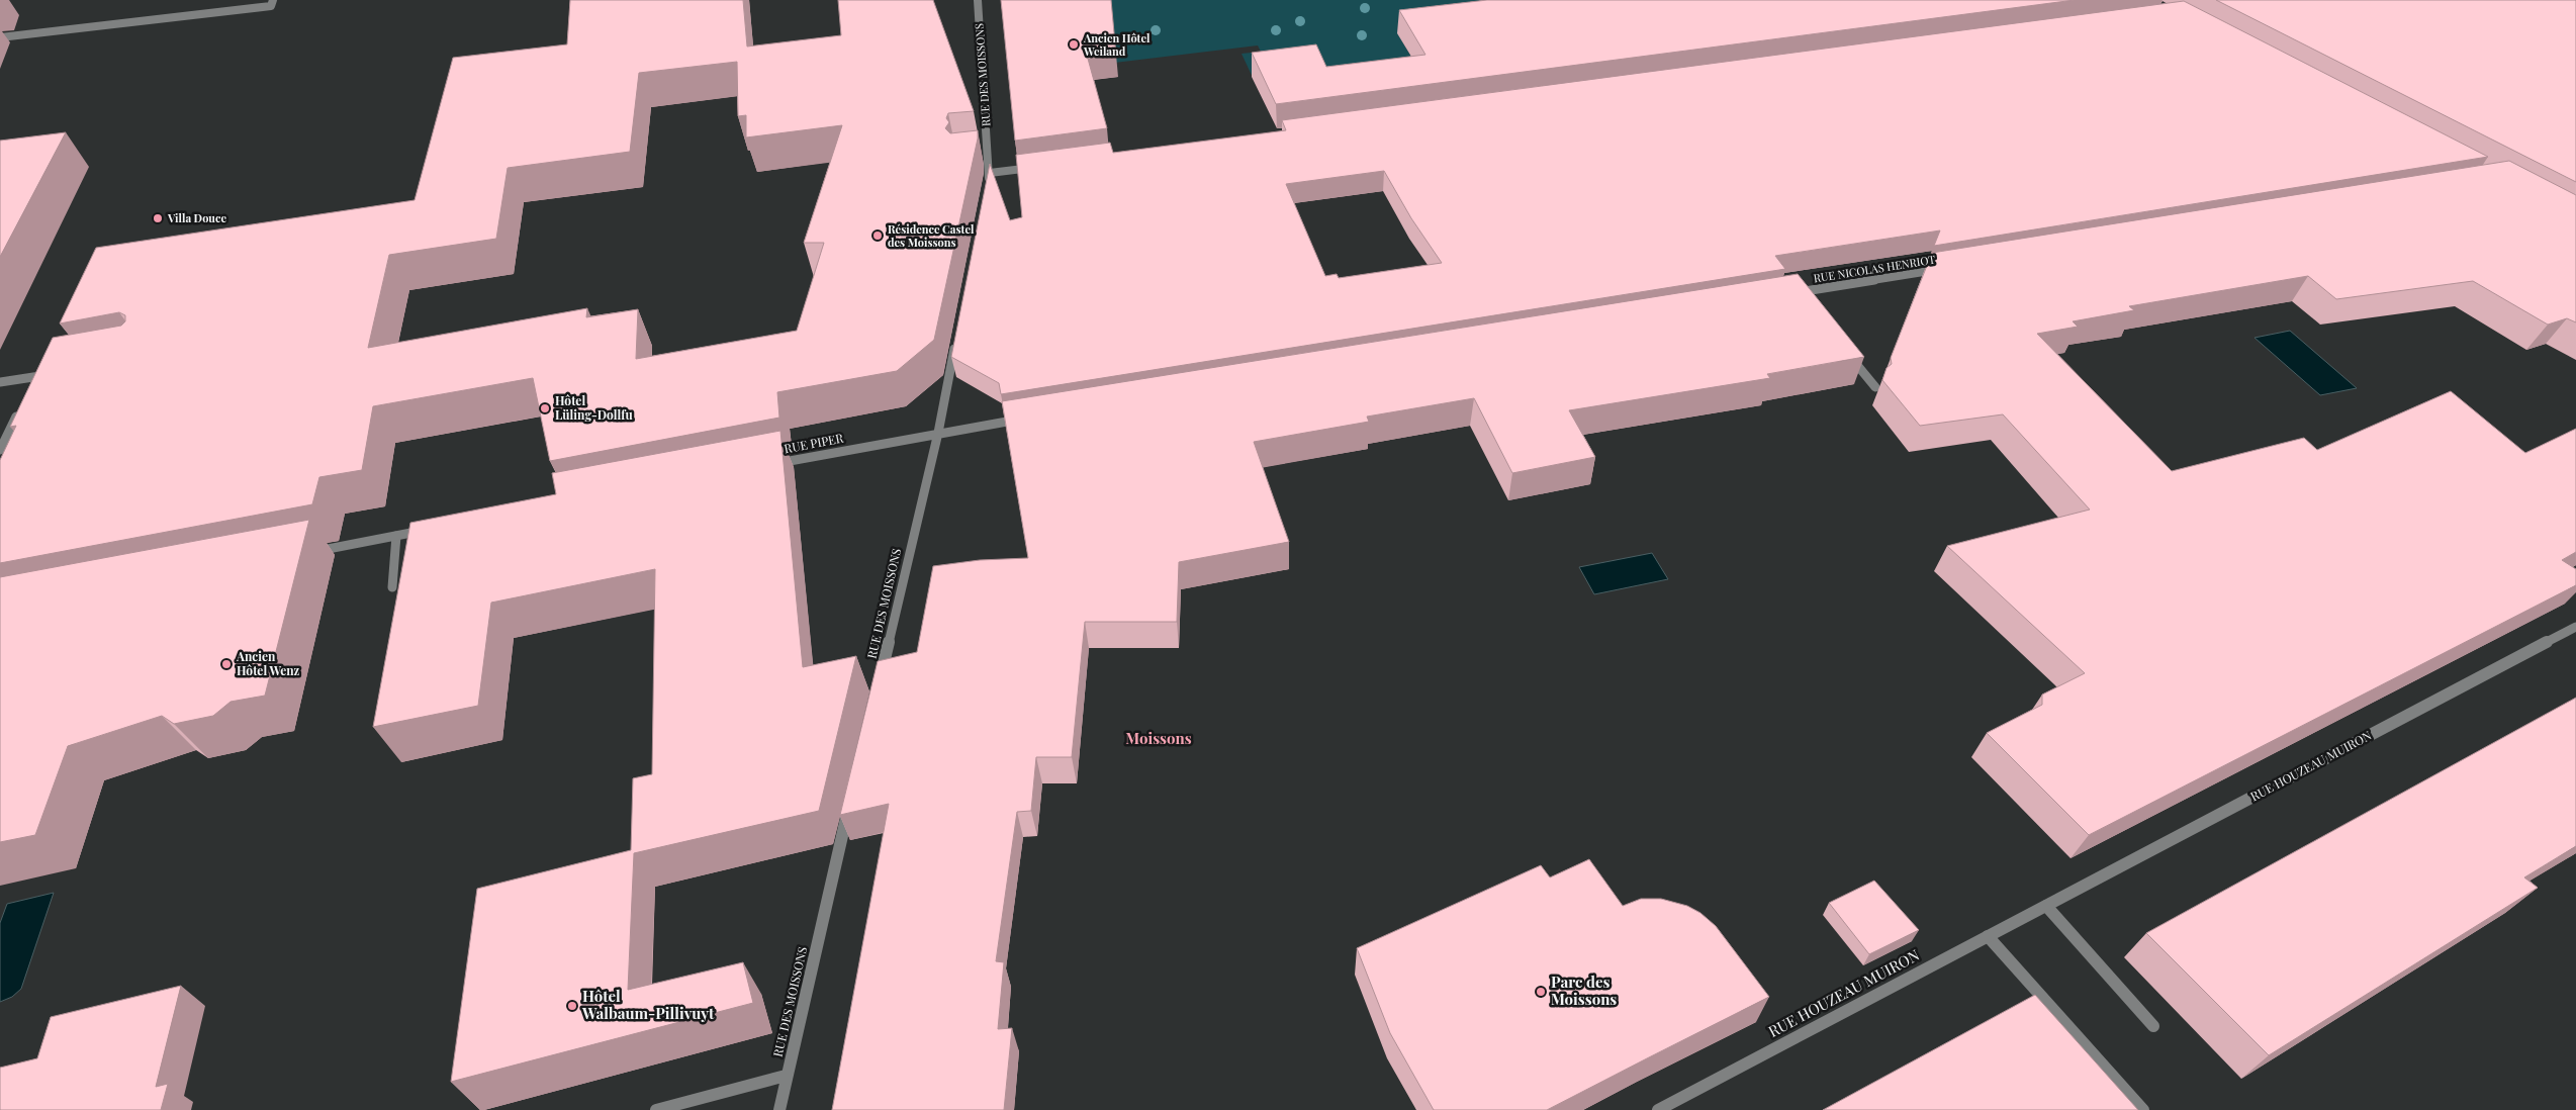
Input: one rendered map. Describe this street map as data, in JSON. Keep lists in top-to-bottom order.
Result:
{
  "streets": {
    "street": [
      "RUE DES MOISSONS",
      "RUE NICOLAS HENRIOT",
      "RUE PIPER",
      "RUE HOUZEAU MUIRON"
    ]
  },
  "crossings": [
    ["RUE DES MOISSONS", "RUE PIPER"]
  ],
  "districts": ["Moissons"],
  "places": [
    "Ancien Hôtel Weiland",
    "Villa Douce",
    "Résidence Castel des Moissons",
    "Hôtel Lüling-Dollfu",
    "Ancien Hôtel Wenz",
    "Parc des Moissons",
    "Hôtel Walbaum-Pillivuyt"
  ]
}
